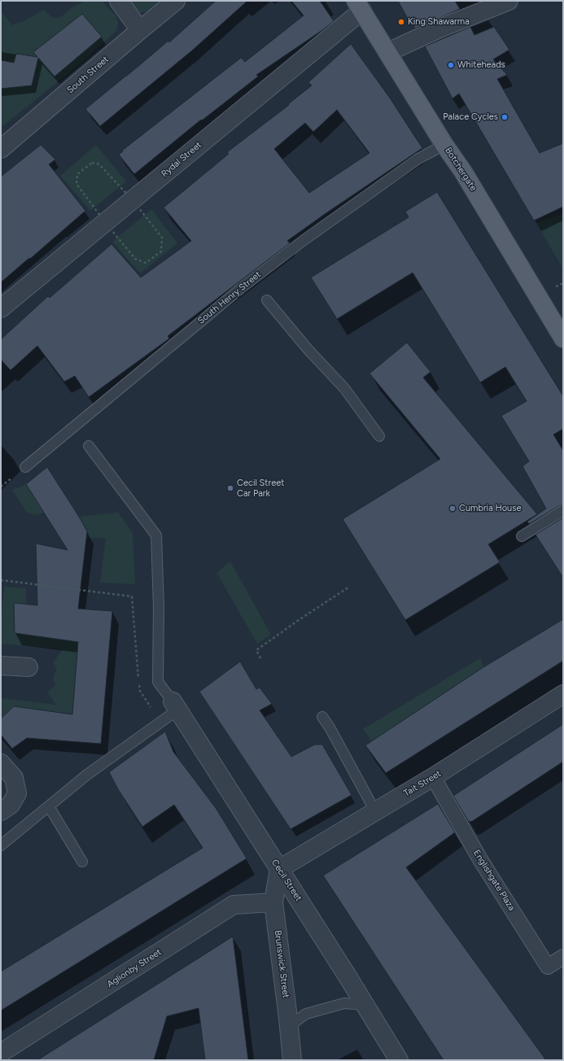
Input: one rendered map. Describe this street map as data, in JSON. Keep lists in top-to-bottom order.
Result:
{
  "streets": {
    "main road": ["Botchergate"],
    "street": [
      "South Street",
      "Rydal Street",
      "Tait Street",
      "Cecil Street",
      "Englishgate Plaza",
      "Brunswick Street",
      "Aglionby Street"
    ],
    "lane": ["South Henry Street"]
  },
  "crossings": [
    ["Rydal Street", "Botchergate"],
    ["Botchergate", "South Henry Street"],
    ["Tait Street", "Cecil Street"],
    ["Tait Street", "Englishgate Plaza"],
    ["Tait Street", "Brunswick Street"],
    ["Cecil Street", "Brunswick Street"],
    ["Brunswick Street", "Aglionby Street"]
  ],
  "places": [
    "King Shawarma",
    "Whiteheads",
    "Palace Cycles",
    "Cecil Street Car Park",
    "Cumbria House"
  ]
}
